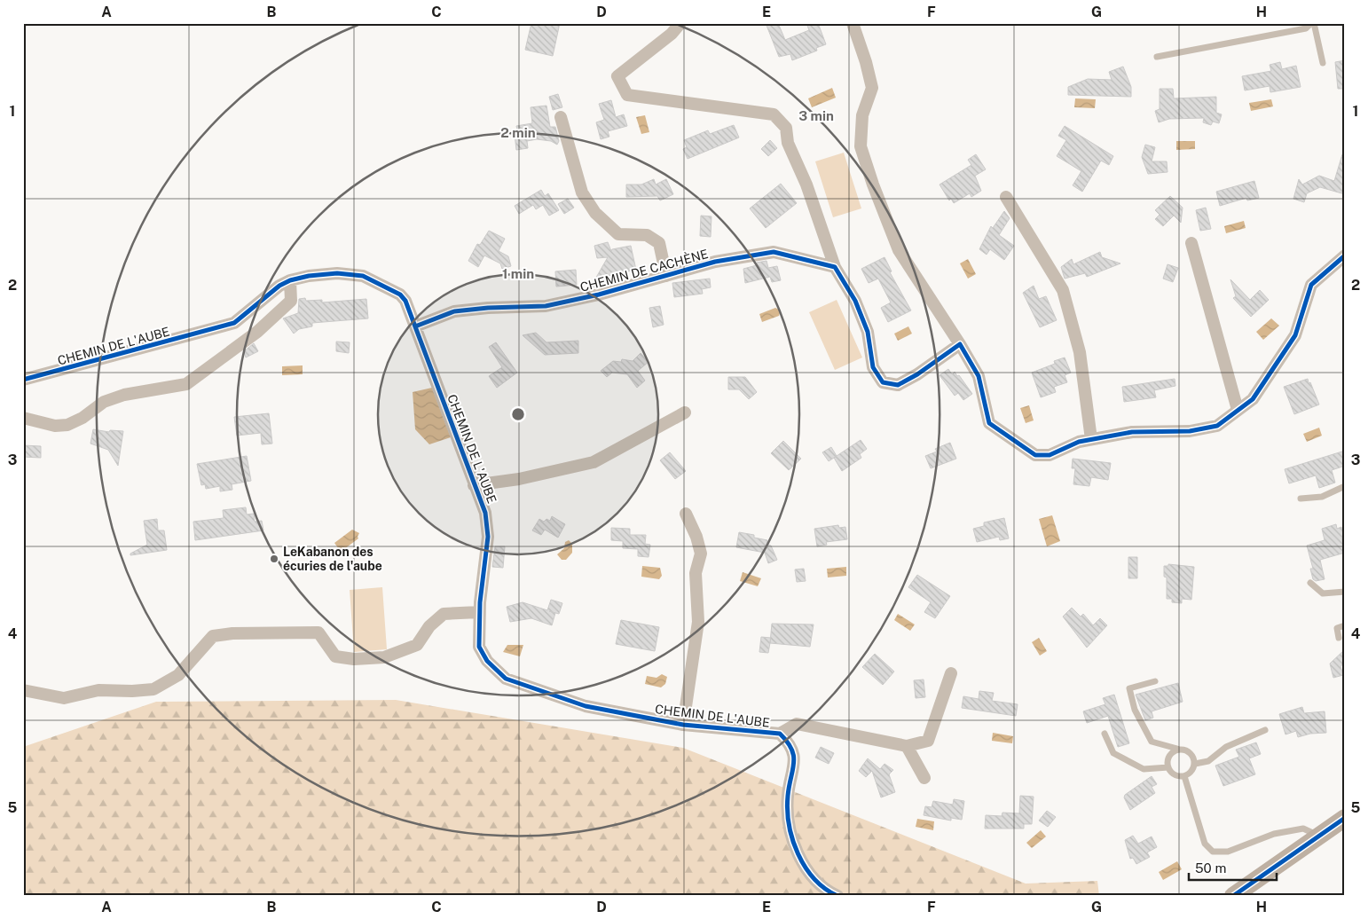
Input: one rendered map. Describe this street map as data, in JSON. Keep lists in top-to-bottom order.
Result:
{
  "streets": {
    "street": ["CHEMIN DE CACHÈNE", "CHEMIN DE L'AUBE"]
  },
  "crossings": [
    ["CHEMIN DE CACHÈNE", "CHEMIN DE L'AUBE"]
  ],
  "places": ["LeKabanon des écuries de l'aube"],
  "scale_bar": "50 m",
  "grid": {
    "columns": [
      "A",
      "B",
      "C",
      "D",
      "E",
      "F",
      "G",
      "H"
    ],
    "rows": [
      "1",
      "2",
      "3",
      "4",
      "5"
    ]
  },
  "rings": ["3 min", "2 min", "1 min"]
}
